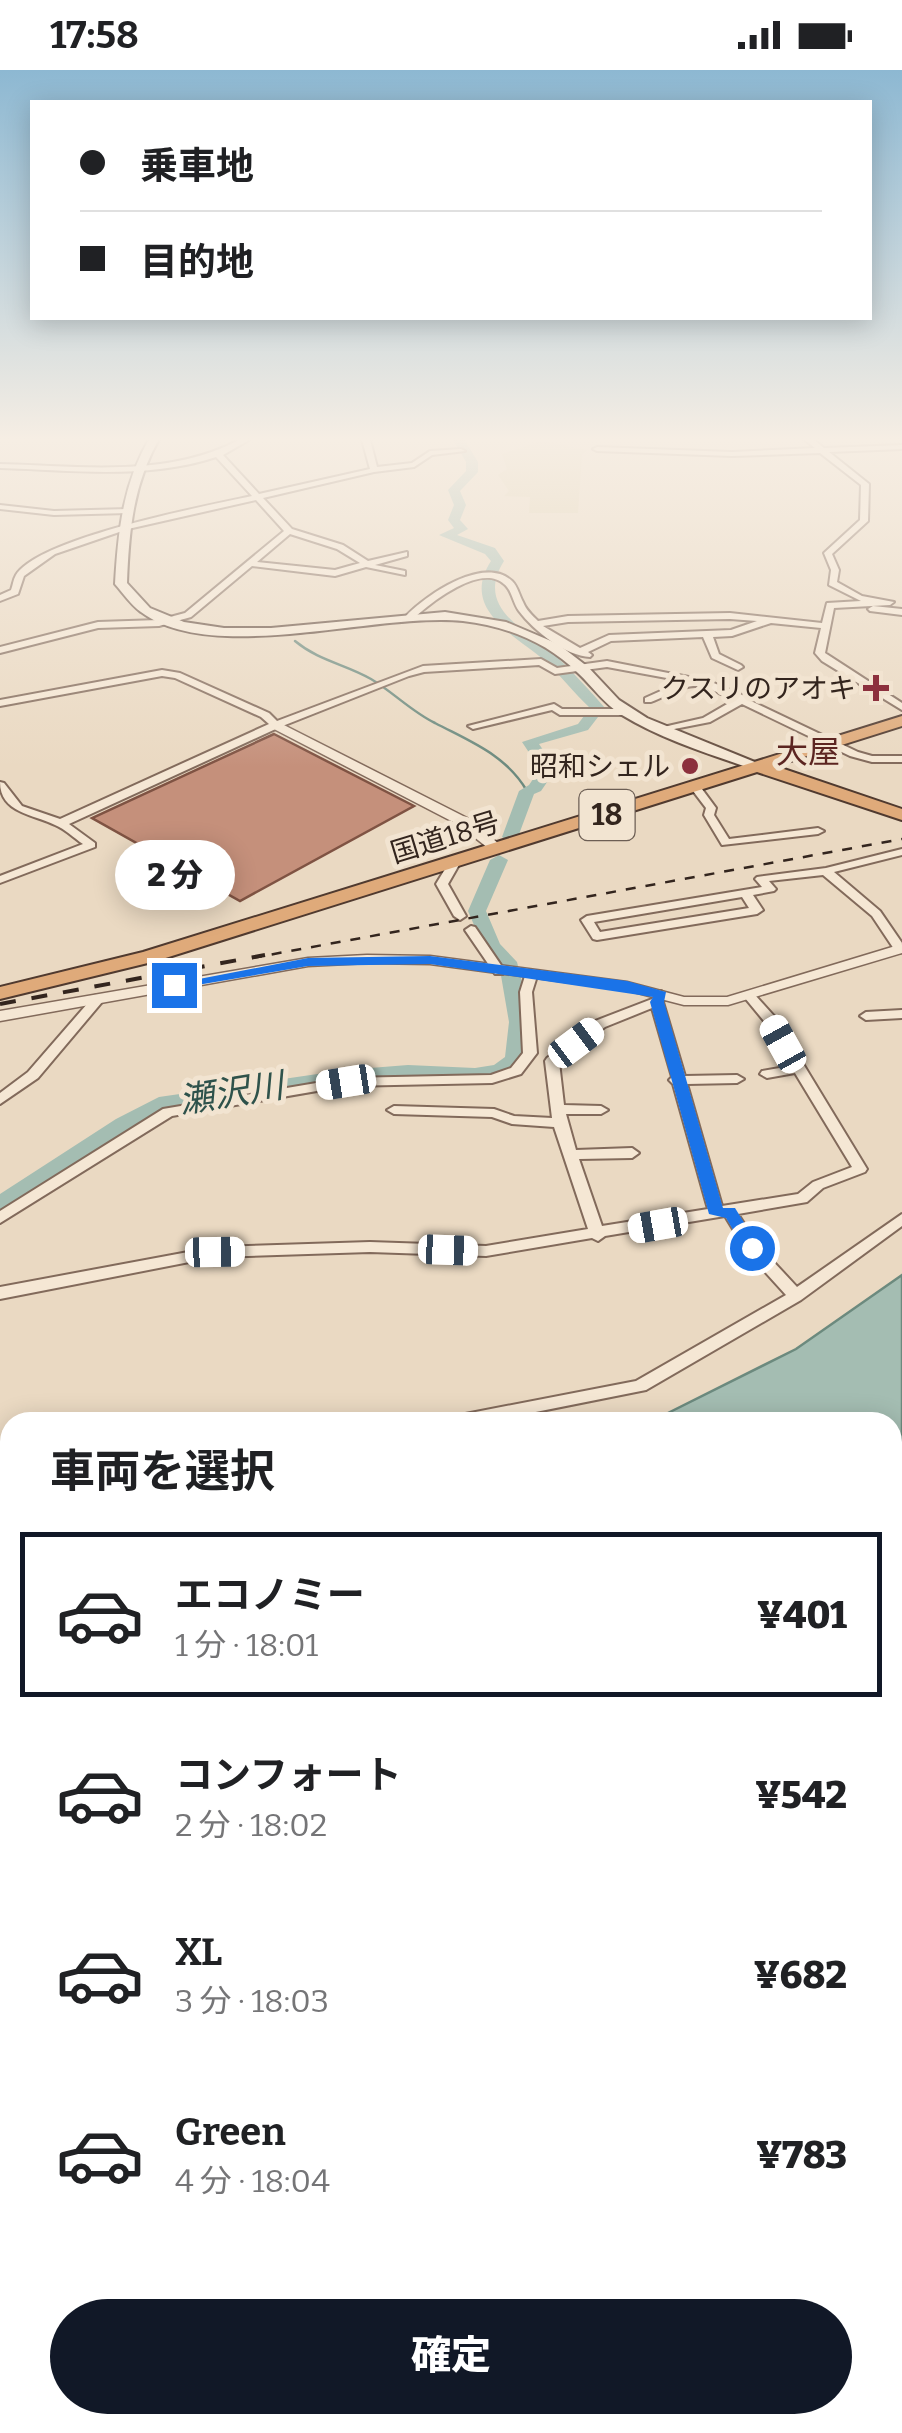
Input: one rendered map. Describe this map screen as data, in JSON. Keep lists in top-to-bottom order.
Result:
{
  "streets": {
    "highway": ["18", "国道18号"]
  },
  "districts": ["大屋"],
  "water": ["瀬沢川"],
  "places": {
    "health": ["クスリのアオキ"],
    "other": ["昭和シェル"]
  },
  "page": {
    "status": "17:58",
    "banner": ["乗車地", "目的地"],
    "bubble": "2 分",
    "heading": "車両を選択",
    "list": [
      {
        "name": "エコノミー",
        "note": "1 分 · 18:01",
        "value": "¥401"
      },
      {
        "name": "コンフォート",
        "note": "2 分 · 18:02",
        "value": "¥542"
      },
      {
        "name": "XL",
        "note": "3 分 · 18:03",
        "value": "¥682"
      },
      {
        "name": "Green",
        "note": "4 分 · 18:04",
        "value": "¥783"
      }
    ],
    "buttons": "確定"
  }
}
